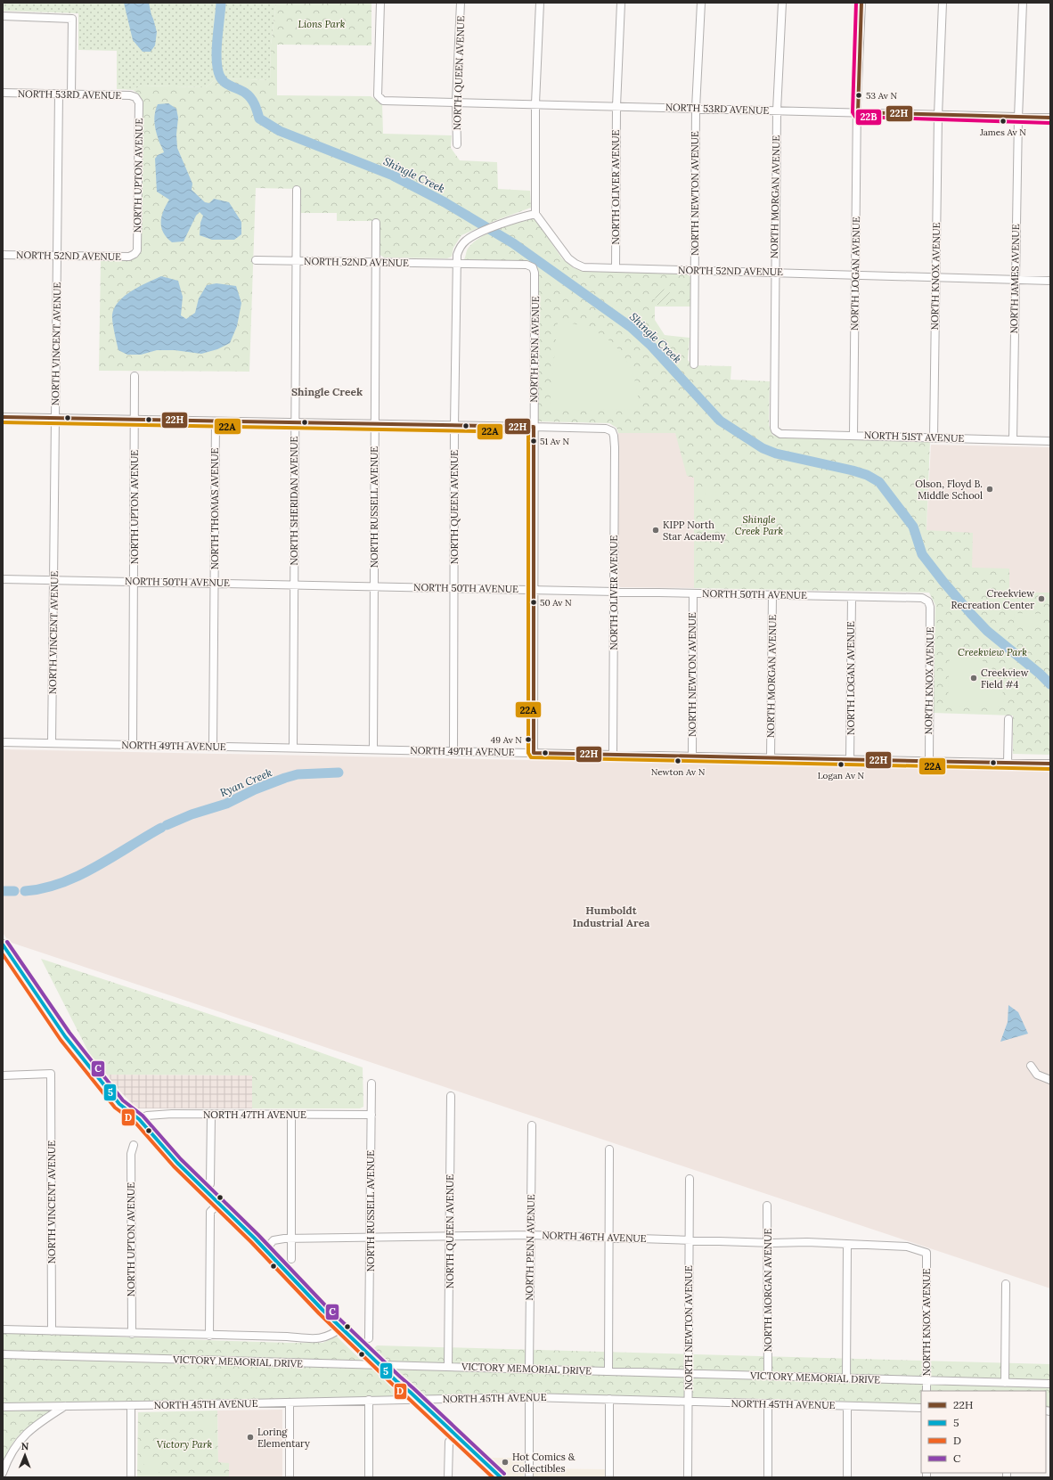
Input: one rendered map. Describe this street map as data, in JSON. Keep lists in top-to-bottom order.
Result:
{
  "streets": {
    "street": [
      "NORTH QUEEN AVENUE",
      "NORTH 53RD AVENUE",
      "NORTH UPTON AVENUE",
      "NORTH OLIVER AVENUE",
      "NORTH NEWTON AVENUE",
      "NORTH MORGAN AVENUE",
      "NORTH 52ND AVENUE",
      "NORTH LOGAN AVENUE",
      "NORTH KNOX AVENUE",
      "NORTH JAMES AVENUE",
      "NORTH VINCENT AVENUE",
      "NORTH PENN AVENUE",
      "NORTH 51ST AVENUE",
      "NORTH SHERIDAN AVENUE",
      "NORTH RUSSELL AVENUE",
      "NORTH THOMAS AVENUE",
      "NORTH 50TH AVENUE",
      "NORTH 49TH AVENUE",
      "NORTH 47TH AVENUE",
      "NORTH 46TH AVENUE",
      "VICTORY MEMORIAL DRIVE",
      "NORTH 45TH AVENUE"
    ]
  },
  "crossings": [
    ["NORTH QUEEN AVENUE", "NORTH 53RD AVENUE"],
    ["NORTH QUEEN AVENUE", "NORTH 52ND AVENUE"],
    ["NORTH QUEEN AVENUE", "NORTH 50TH AVENUE"],
    ["NORTH QUEEN AVENUE", "NORTH 49TH AVENUE"],
    ["NORTH QUEEN AVENUE", "NORTH 46TH AVENUE"],
    ["NORTH QUEEN AVENUE", "VICTORY MEMORIAL DRIVE"],
    ["NORTH 53RD AVENUE", "NORTH UPTON AVENUE"],
    ["NORTH 53RD AVENUE", "NORTH OLIVER AVENUE"],
    ["NORTH 53RD AVENUE", "NORTH NEWTON AVENUE"],
    ["NORTH 53RD AVENUE", "NORTH MORGAN AVENUE"],
    ["NORTH 53RD AVENUE", "NORTH LOGAN AVENUE"],
    ["NORTH 53RD AVENUE", "NORTH KNOX AVENUE"],
    ["NORTH 53RD AVENUE", "NORTH JAMES AVENUE"],
    ["NORTH 53RD AVENUE", "NORTH VINCENT AVENUE"],
    ["NORTH UPTON AVENUE", "NORTH 52ND AVENUE"],
    ["NORTH UPTON AVENUE", "NORTH 50TH AVENUE"],
    ["NORTH UPTON AVENUE", "NORTH 49TH AVENUE"],
    ["NORTH OLIVER AVENUE", "NORTH 52ND AVENUE"],
    ["NORTH OLIVER AVENUE", "NORTH PENN AVENUE"],
    ["NORTH OLIVER AVENUE", "NORTH 50TH AVENUE"],
    ["NORTH OLIVER AVENUE", "NORTH 49TH AVENUE"],
    ["NORTH NEWTON AVENUE", "NORTH 52ND AVENUE"],
    ["NORTH NEWTON AVENUE", "NORTH 50TH AVENUE"],
    ["NORTH NEWTON AVENUE", "NORTH 49TH AVENUE"],
    ["NORTH NEWTON AVENUE", "NORTH 46TH AVENUE"],
    ["NORTH NEWTON AVENUE", "VICTORY MEMORIAL DRIVE"],
    ["NORTH NEWTON AVENUE", "NORTH 45TH AVENUE"],
    ["NORTH MORGAN AVENUE", "NORTH 52ND AVENUE"],
    ["NORTH MORGAN AVENUE", "NORTH 51ST AVENUE"],
    ["NORTH MORGAN AVENUE", "NORTH 50TH AVENUE"],
    ["NORTH MORGAN AVENUE", "NORTH 49TH AVENUE"],
    ["NORTH MORGAN AVENUE", "NORTH 46TH AVENUE"],
    ["NORTH MORGAN AVENUE", "VICTORY MEMORIAL DRIVE"],
    ["NORTH 52ND AVENUE", "NORTH LOGAN AVENUE"],
    ["NORTH 52ND AVENUE", "NORTH KNOX AVENUE"],
    ["NORTH 52ND AVENUE", "NORTH JAMES AVENUE"],
    ["NORTH 52ND AVENUE", "NORTH VINCENT AVENUE"],
    ["NORTH 52ND AVENUE", "NORTH PENN AVENUE"],
    ["NORTH 52ND AVENUE", "NORTH SHERIDAN AVENUE"],
    ["NORTH 52ND AVENUE", "NORTH RUSSELL AVENUE"],
    ["NORTH LOGAN AVENUE", "NORTH 51ST AVENUE"],
    ["NORTH LOGAN AVENUE", "NORTH 50TH AVENUE"],
    ["NORTH LOGAN AVENUE", "NORTH 49TH AVENUE"],
    ["NORTH KNOX AVENUE", "NORTH 51ST AVENUE"],
    ["NORTH KNOX AVENUE", "NORTH 50TH AVENUE"],
    ["NORTH KNOX AVENUE", "NORTH 49TH AVENUE"],
    ["NORTH KNOX AVENUE", "NORTH 46TH AVENUE"],
    ["NORTH KNOX AVENUE", "VICTORY MEMORIAL DRIVE"],
    ["NORTH JAMES AVENUE", "NORTH 51ST AVENUE"],
    ["NORTH VINCENT AVENUE", "NORTH 50TH AVENUE"],
    ["NORTH VINCENT AVENUE", "NORTH 49TH AVENUE"],
    ["NORTH PENN AVENUE", "NORTH 50TH AVENUE"],
    ["NORTH PENN AVENUE", "NORTH 49TH AVENUE"],
    ["NORTH PENN AVENUE", "NORTH 46TH AVENUE"],
    ["NORTH PENN AVENUE", "VICTORY MEMORIAL DRIVE"],
    ["NORTH SHERIDAN AVENUE", "NORTH 50TH AVENUE"],
    ["NORTH SHERIDAN AVENUE", "NORTH 49TH AVENUE"],
    ["NORTH RUSSELL AVENUE", "NORTH 50TH AVENUE"],
    ["NORTH RUSSELL AVENUE", "NORTH 49TH AVENUE"],
    ["NORTH RUSSELL AVENUE", "NORTH 47TH AVENUE"],
    ["NORTH RUSSELL AVENUE", "NORTH 46TH AVENUE"],
    ["NORTH THOMAS AVENUE", "NORTH 50TH AVENUE"],
    ["NORTH THOMAS AVENUE", "NORTH 49TH AVENUE"]
  ],
  "districts": ["Shingle Creek", "Humboldt Industrial Area"],
  "water": ["Shingle Creek", "Ryan Creek"],
  "parks": [
    "Lions Park",
    "Shingle Creek Park",
    "Creekview Park",
    "Victory Park"
  ],
  "places": [
    "53 Av N",
    "James Av N",
    "51 Av N",
    "Olson, Floyd B. Middle School",
    "KIPP North Star Academy",
    "Creekview Recreation Center",
    "50 Av N",
    "Creekview Field #4",
    "49 Av N",
    "Newton Av N",
    "Logan Av N",
    "Loring Elementary",
    "Hot Comics & Collectibles"
  ],
  "lines": [
    "transit line 22H",
    "transit line 22B",
    "transit line 22A",
    "transit line C",
    "transit line 5",
    "transit line D"
  ],
  "legend": [
    "22H",
    "5",
    "D",
    "C"
  ],
  "north": "top"
}
